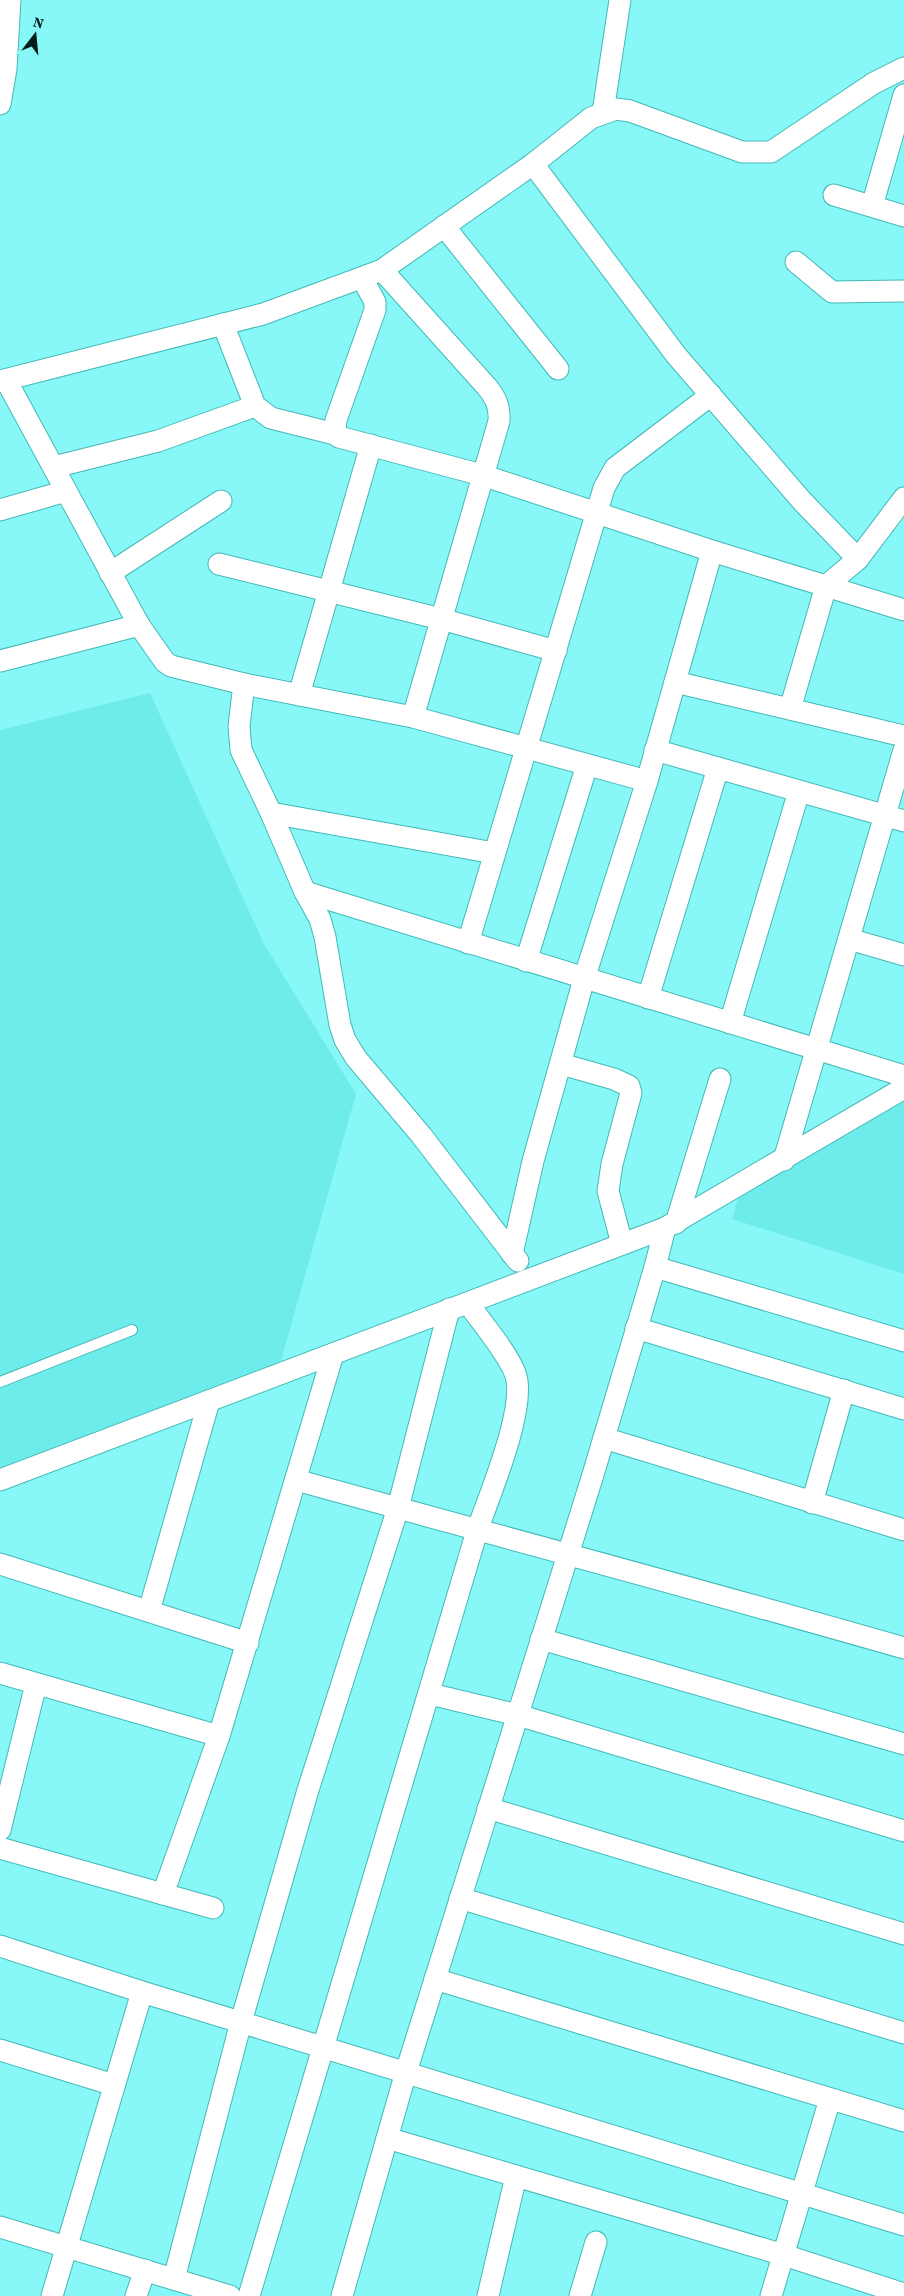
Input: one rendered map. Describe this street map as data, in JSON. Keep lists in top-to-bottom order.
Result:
{
  "north": "top"
}
